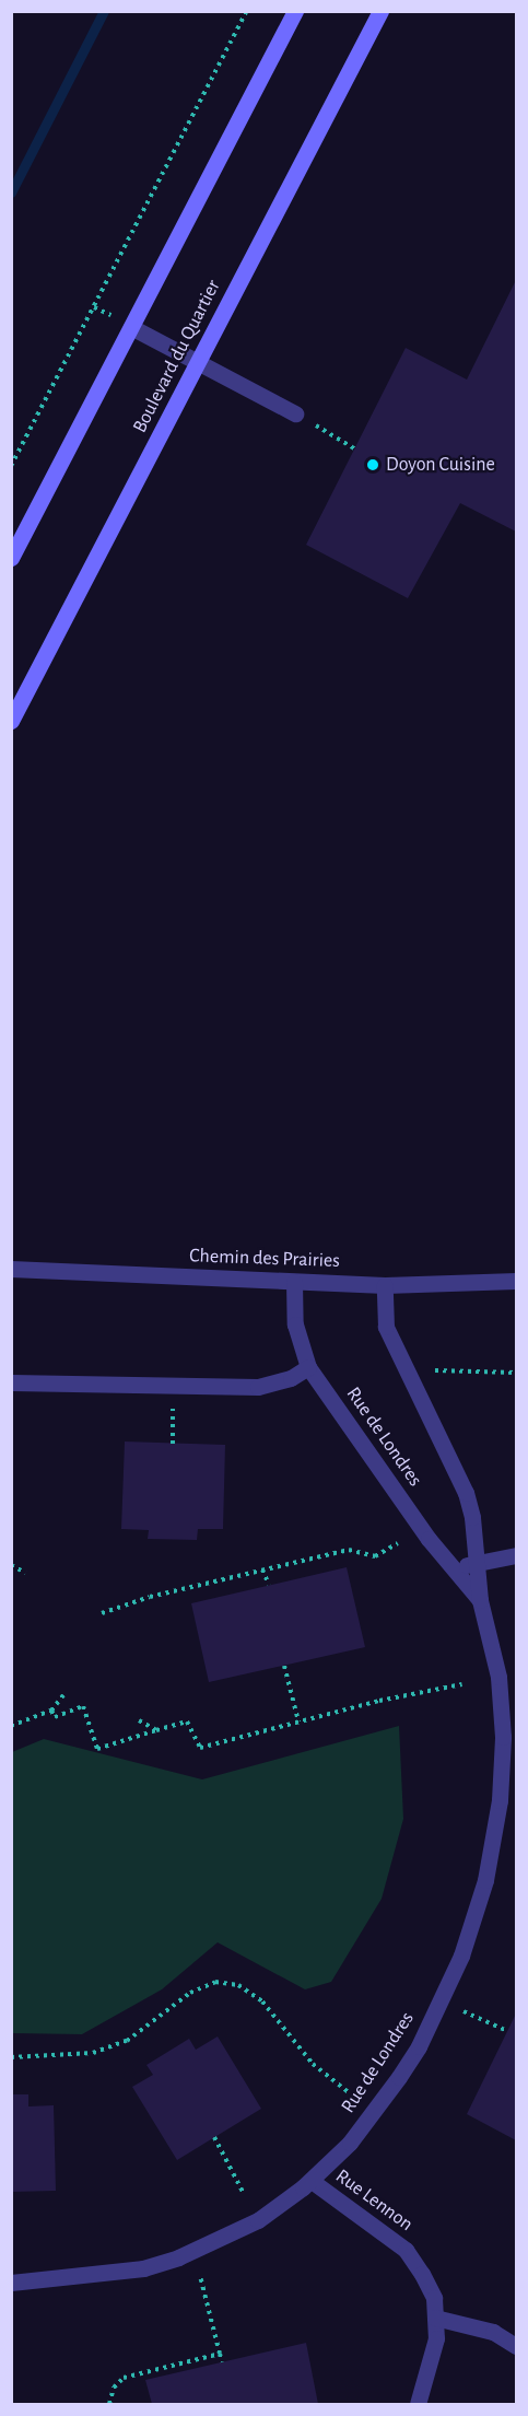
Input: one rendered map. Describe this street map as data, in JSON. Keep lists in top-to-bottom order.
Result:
{
  "streets": {
    "main road": ["Boulevard du Quartier"],
    "street": ["Chemin des Prairies", "Rue de Londres", "Rue Lennon"]
  },
  "crossings": [
    ["Chemin des Prairies", "Rue de Londres"],
    ["Rue de Londres", "Rue Lennon"]
  ],
  "places": ["Doyon Cuisine"]
}
